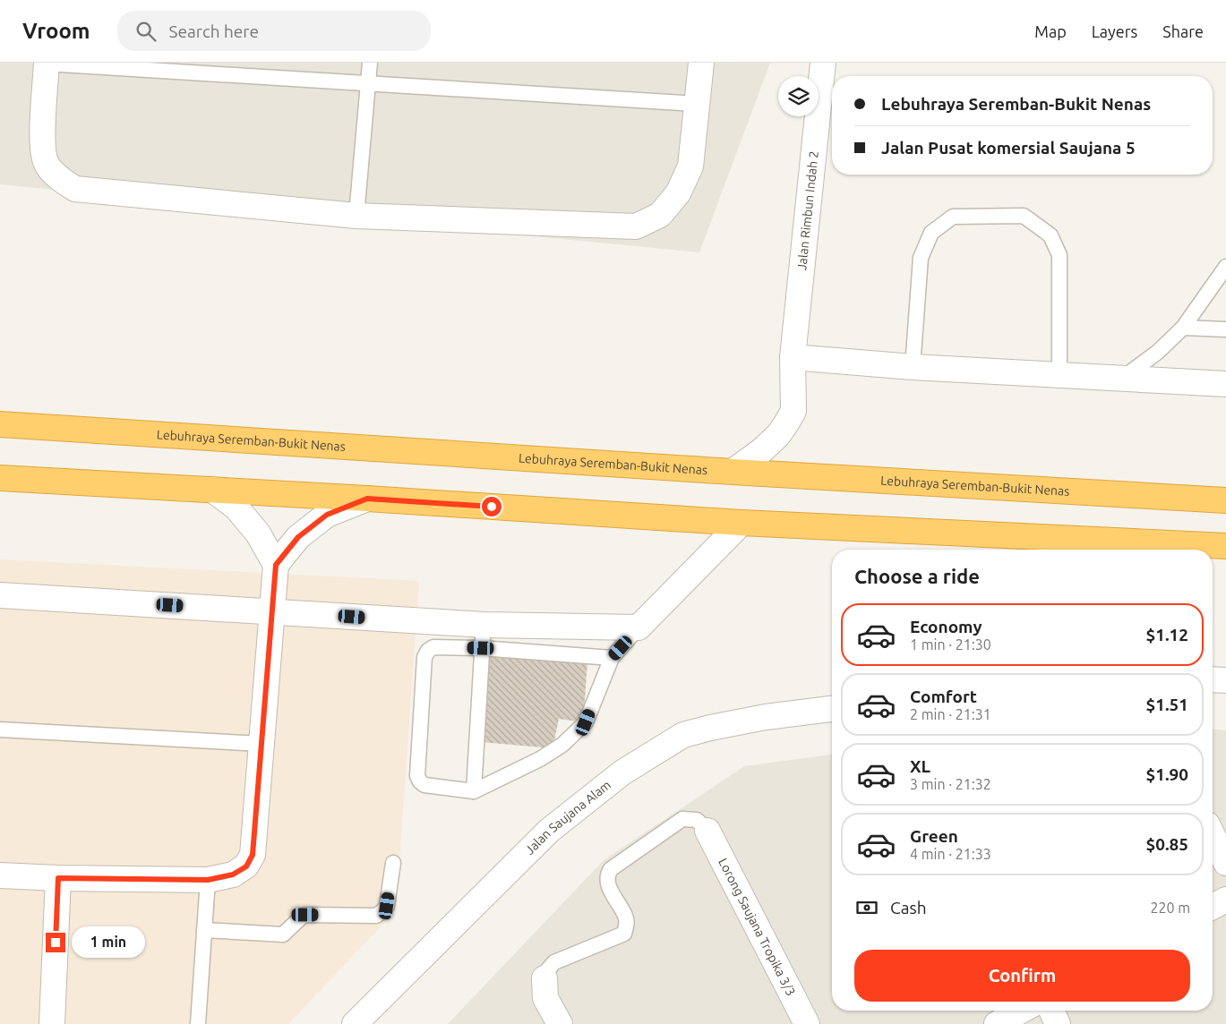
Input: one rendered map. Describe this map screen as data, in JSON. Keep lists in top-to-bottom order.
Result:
{
  "streets": {
    "highway": ["Lebuhraya Seremban-Bukit Nenas"],
    "street": ["Jalan Rimbun Indah 2", "Jalan Saujana Alam", "Lorong Saujana Tropika 3/3"]
  },
  "crossings": [
    ["Jalan Rimbun Indah 2", "Lebuhraya Seremban-Bukit Nenas"]
  ],
  "page": {
    "header": "Vroom",
    "search": "Search here",
    "nav": ["Map", "Layers", "Share"],
    "banner": ["Lebuhraya Seremban-Bukit Nenas", "Jalan Pusat komersial Saujana 5"],
    "heading": "Choose a ride",
    "list": [
      {
        "name": "Economy",
        "note": "1 min · 21:30",
        "value": "$1.12"
      },
      {
        "name": "Comfort",
        "note": "2 min · 21:31",
        "value": "$1.51"
      },
      {
        "name": "XL",
        "note": "3 min · 21:32",
        "value": "$1.90"
      },
      {
        "name": "Green",
        "note": "4 min · 21:33",
        "value": "$0.85"
      }
    ],
    "pay": ["Cash", "220 m"],
    "bubble": "1 min",
    "buttons": "Confirm"
  }
}
